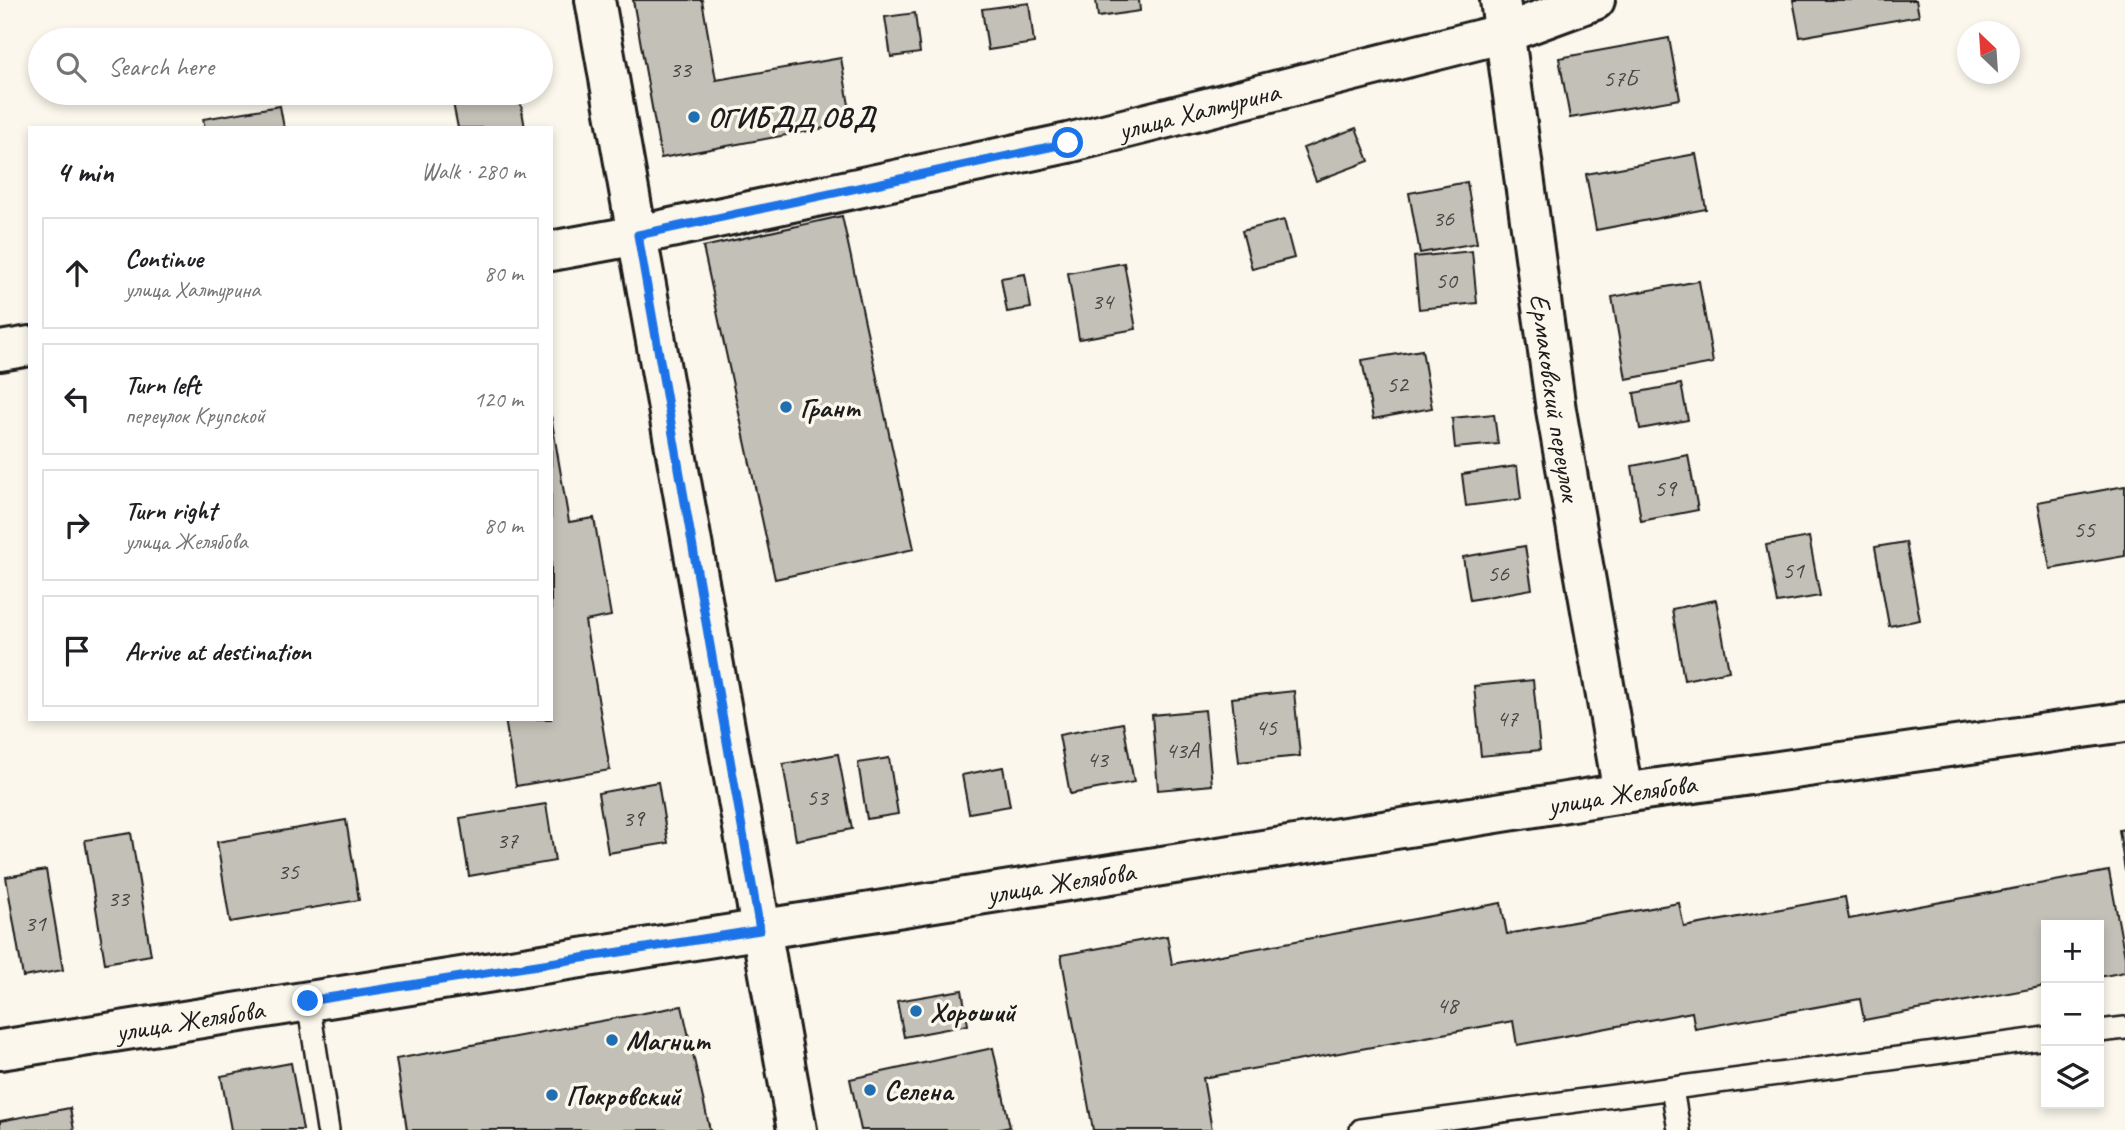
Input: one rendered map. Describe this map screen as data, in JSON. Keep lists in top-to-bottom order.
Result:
{
  "streets": {
    "street": ["улица Халтурина", "Ермаковский переулок", "улица Желябова"]
  },
  "crossings": [
    ["улица Халтурина", "Ермаковский переулок"],
    ["Ермаковский переулок", "улица Желябова"]
  ],
  "places": [
    "ОГИБДД ОВД",
    "Грант",
    "Хороший",
    "Магнит",
    "Селена",
    "Покровский"
  ],
  "house_numbers": [
    "33",
    "57Б",
    "36",
    "50",
    "34",
    "52",
    "59",
    "55",
    "51",
    "56",
    "47",
    "45",
    "43А",
    "43",
    "53",
    "39",
    "37",
    "35",
    "33",
    "31",
    "48"
  ],
  "north": "top left",
  "page": {
    "search": "Search here",
    "heading": ["4 min", "Walk · 280 m"],
    "list": [
      ["Continue", "улица Халтурина", "80 m"],
      ["Turn left", "переулок Крупской", "120 m"],
      ["Turn right", "улица Желябова", "80 m"],
      "Arrive at destination"
    ],
    "map_buttons": ["+", "−"]
  }
}
